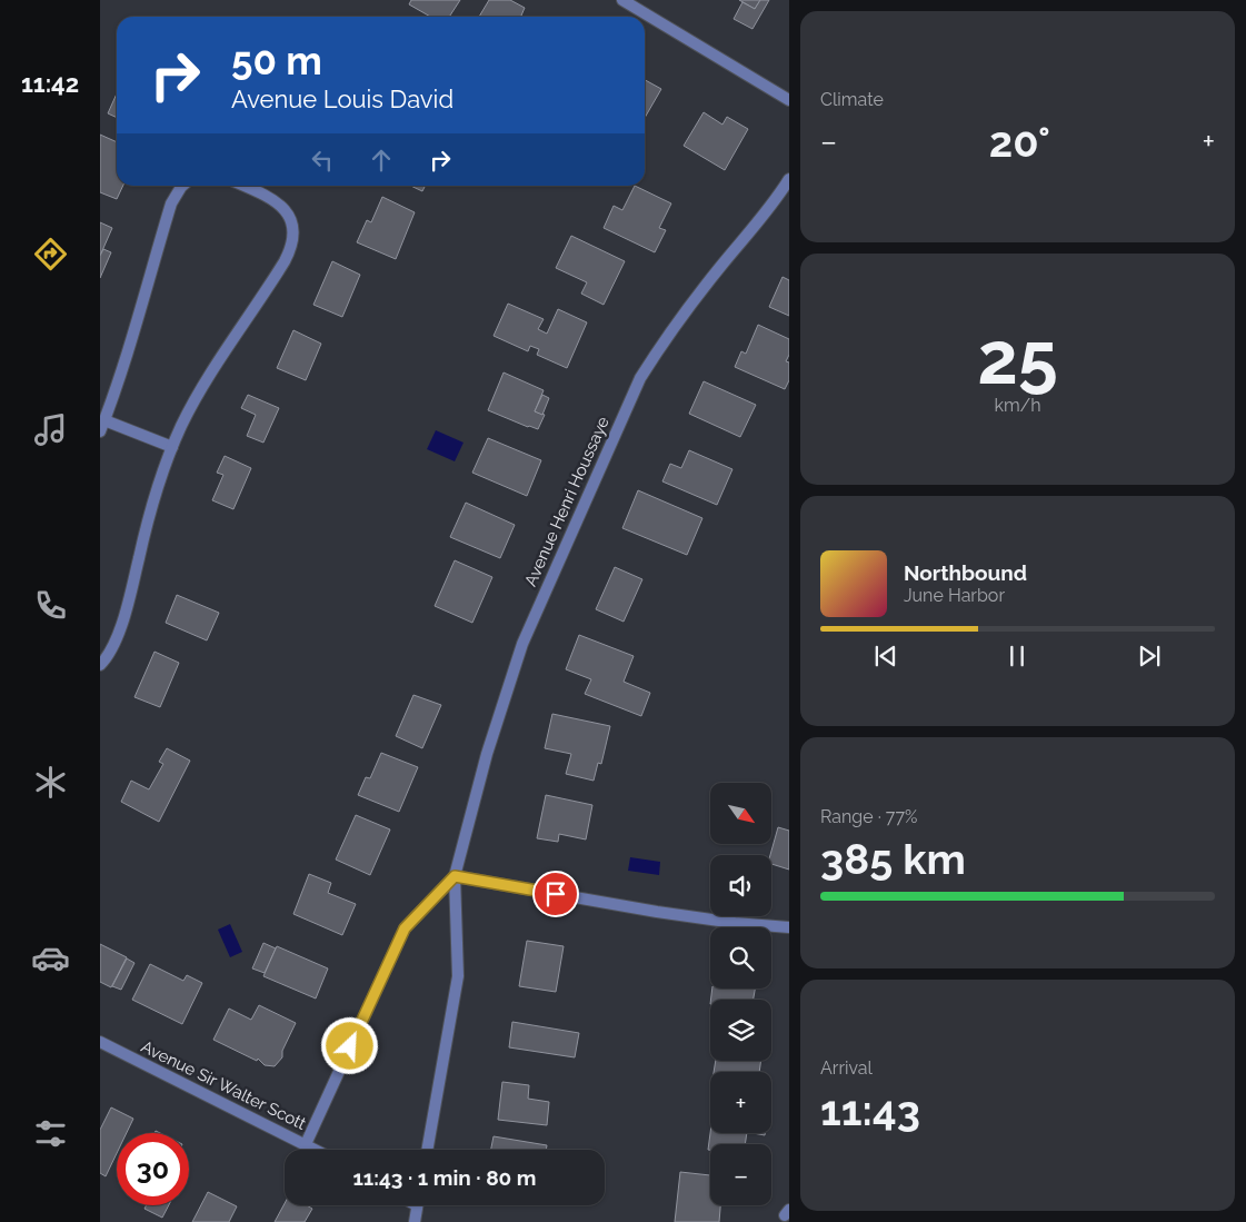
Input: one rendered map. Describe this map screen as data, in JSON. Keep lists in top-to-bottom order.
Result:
{
  "streets": {
    "street": ["Avenue Henri Houssaye", "Avenue Sir Walter Scott"]
  },
  "crossings": [
    ["Avenue Henri Houssaye", "Avenue Sir Walter Scott"]
  ],
  "north": "bottom right",
  "page": {
    "tabs": "11:42",
    "tile": [
      "Climate",
      ["25", "km/h"],
      ["Range · 77%", "385 km"],
      ["Arrival", "11:43"]
    ],
    "turn": ["50 m", "Avenue Louis David"],
    "heat": ["−", "20°", "+"],
    "song": ["Northbound", "June Harbor"],
    "map_buttons": ["+", "−"],
    "limit": "30",
    "trip": "11:43 · 1 min · 80 m"
  }
}
